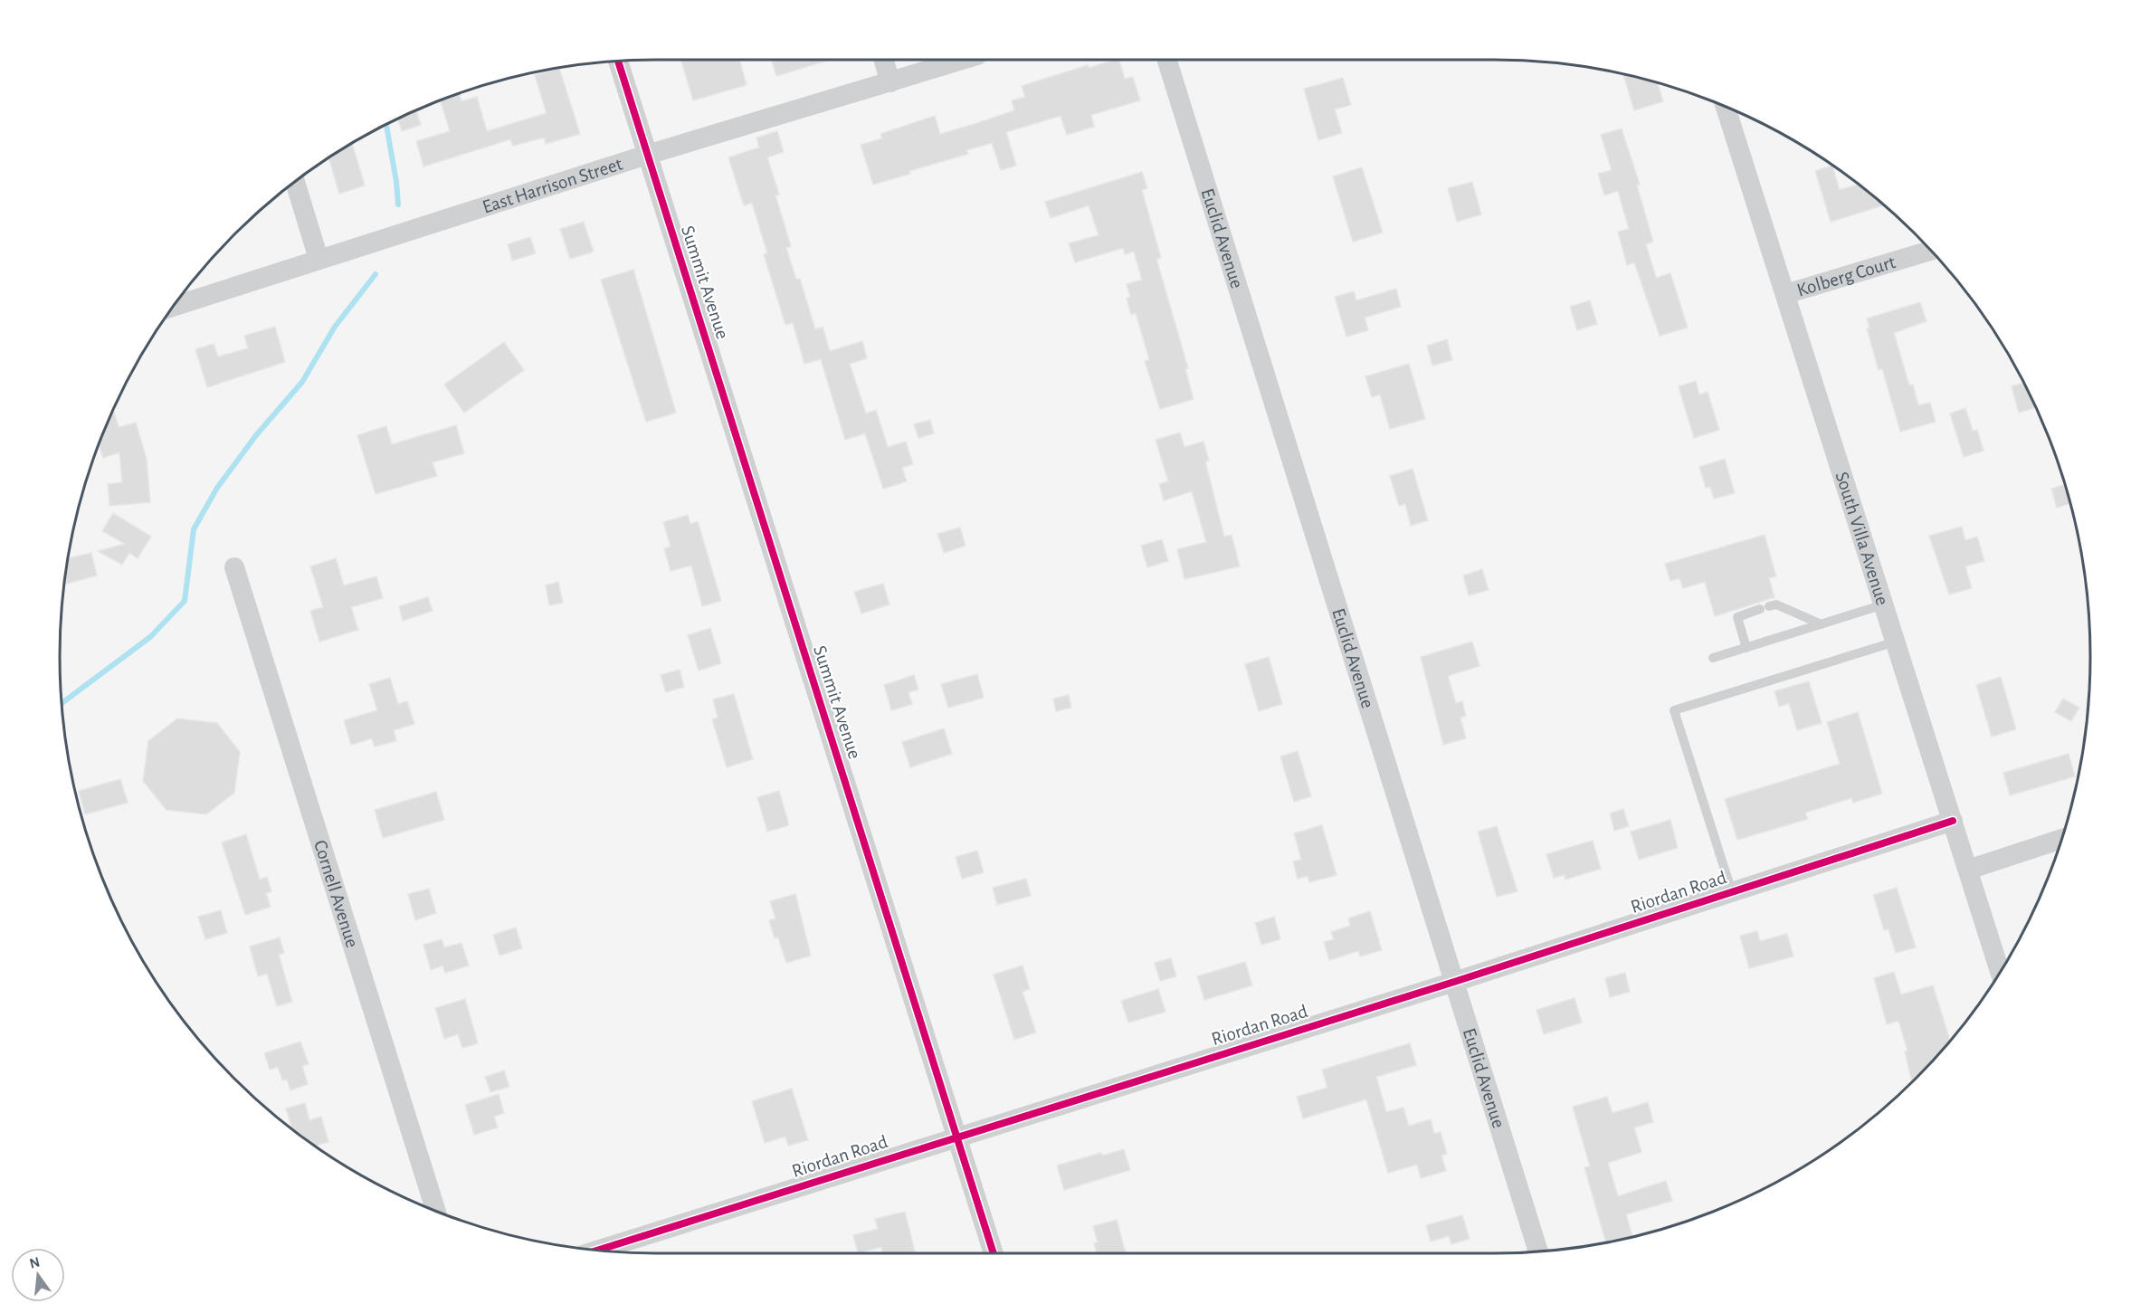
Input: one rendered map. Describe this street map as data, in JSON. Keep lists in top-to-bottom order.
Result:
{
  "streets": {
    "street": [
      "East Harrison Street",
      "Euclid Avenue",
      "Kolberg Court",
      "Summit Avenue",
      "South Villa Avenue",
      "Riordan Road",
      "Cornell Avenue"
    ]
  },
  "crossings": [
    ["East Harrison Street", "Summit Avenue"],
    ["Euclid Avenue", "Riordan Road"],
    ["Kolberg Court", "South Villa Avenue"],
    ["Summit Avenue", "Riordan Road"],
    ["South Villa Avenue", "Riordan Road"]
  ],
  "north": "top"
}
